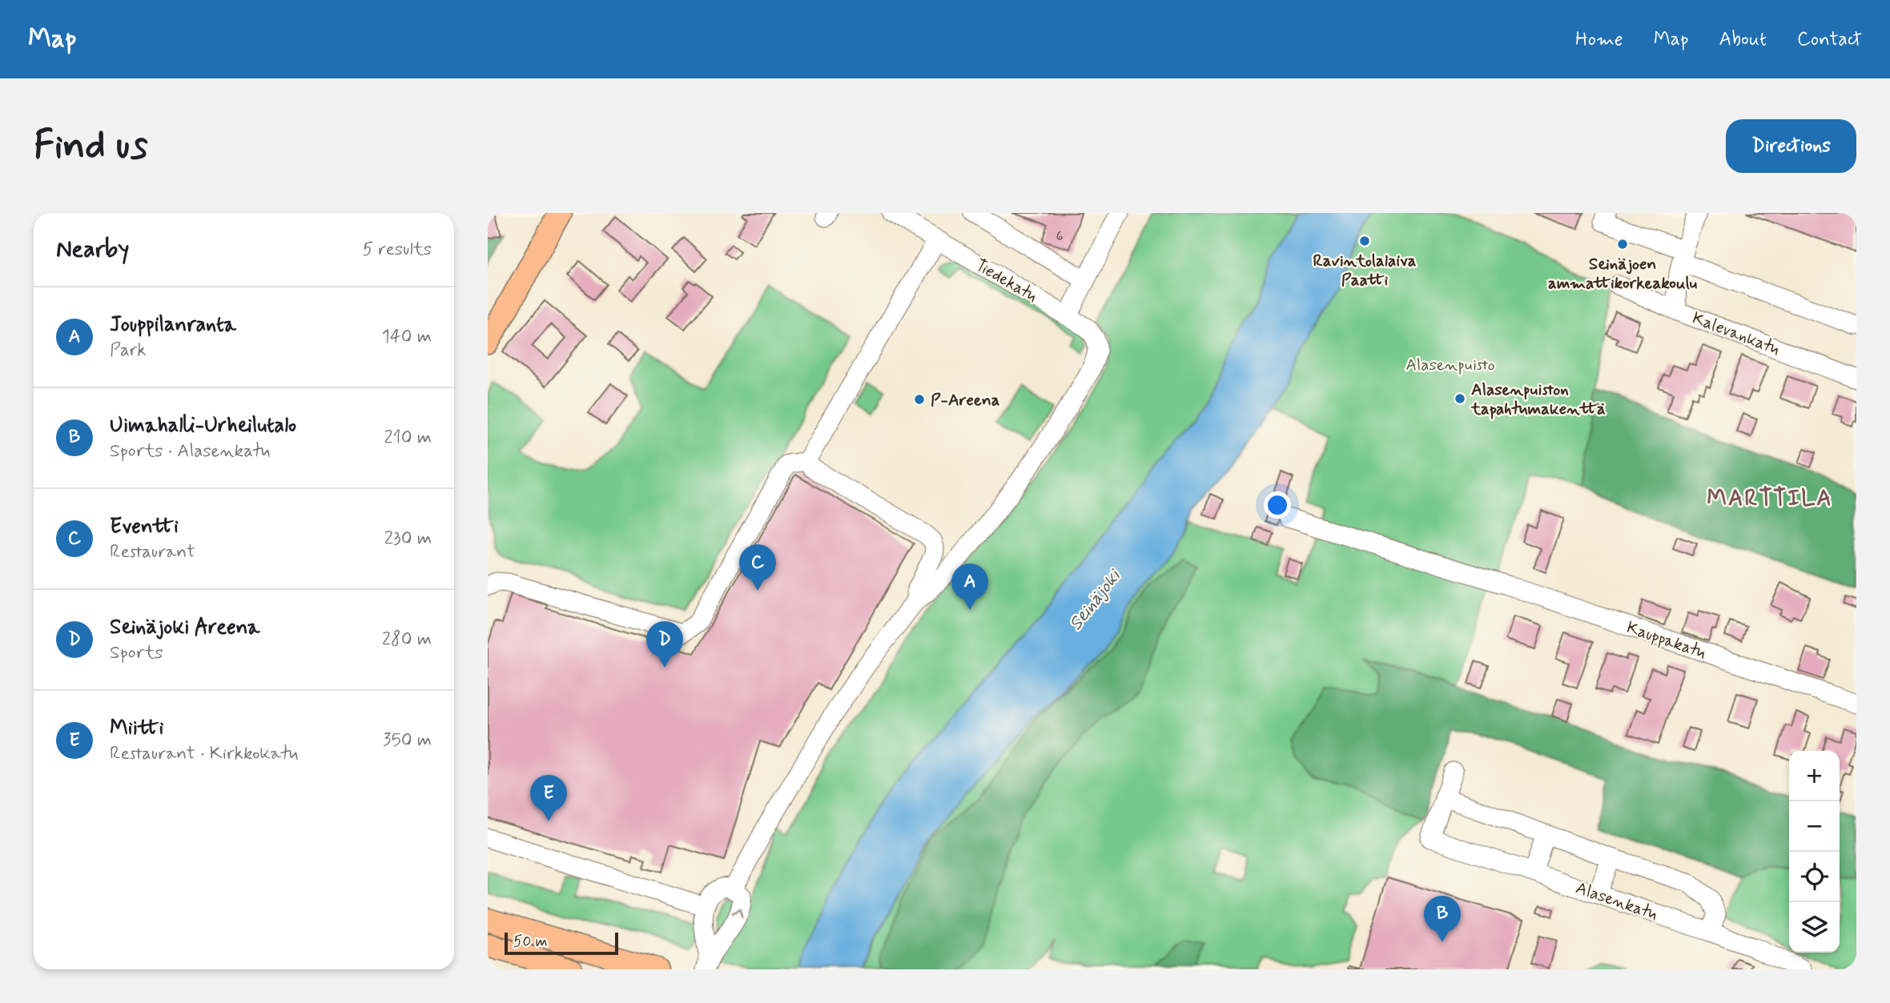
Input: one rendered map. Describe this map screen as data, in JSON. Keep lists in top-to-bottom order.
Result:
{
  "streets": {
    "street": [
      "Tiedekatu",
      "Kalevankatu",
      "Kauppakatu",
      "Alasenkatu"
    ]
  },
  "districts": ["MARTTILA"],
  "water": ["Seinäjoki"],
  "parks": ["Alasenpuisto"],
  "places": [
    "Ravintolalaiva Paatti",
    "Seinäjoen ammattikorkeakoulu",
    "Alasenpuiston tapahtumakenttä",
    "P-Areena"
  ],
  "house_numbers": ["6"],
  "scale_bar": "50 m",
  "page": {
    "header": "Map",
    "nav": [
      "Home",
      "Map",
      "About",
      "Contact"
    ],
    "buttons": "Directions",
    "title": "Find us",
    "heading": ["Nearby", "5 results"],
    "list": [
      {
        "mark": "A",
        "name": "Jouppilanranta",
        "note": "Park",
        "value": "140 m"
      },
      {
        "mark": "B",
        "name": "Uimahalli-Urheilutalo",
        "note": "Sports · Alasenkatu",
        "value": "210 m"
      },
      {
        "mark": "C",
        "name": "Eventti",
        "note": "Restaurant",
        "value": "230 m"
      },
      {
        "mark": "D",
        "name": "Seinäjoki Areena",
        "note": "Sports",
        "value": "280 m"
      },
      {
        "mark": "E",
        "name": "Miitti",
        "note": "Restaurant · Kirkkokatu",
        "value": "350 m"
      }
    ],
    "pins": [
      "C",
      "A",
      "D",
      "E",
      "B"
    ],
    "map_buttons": ["+", "−"],
    "scale": "50 m"
  }
}
